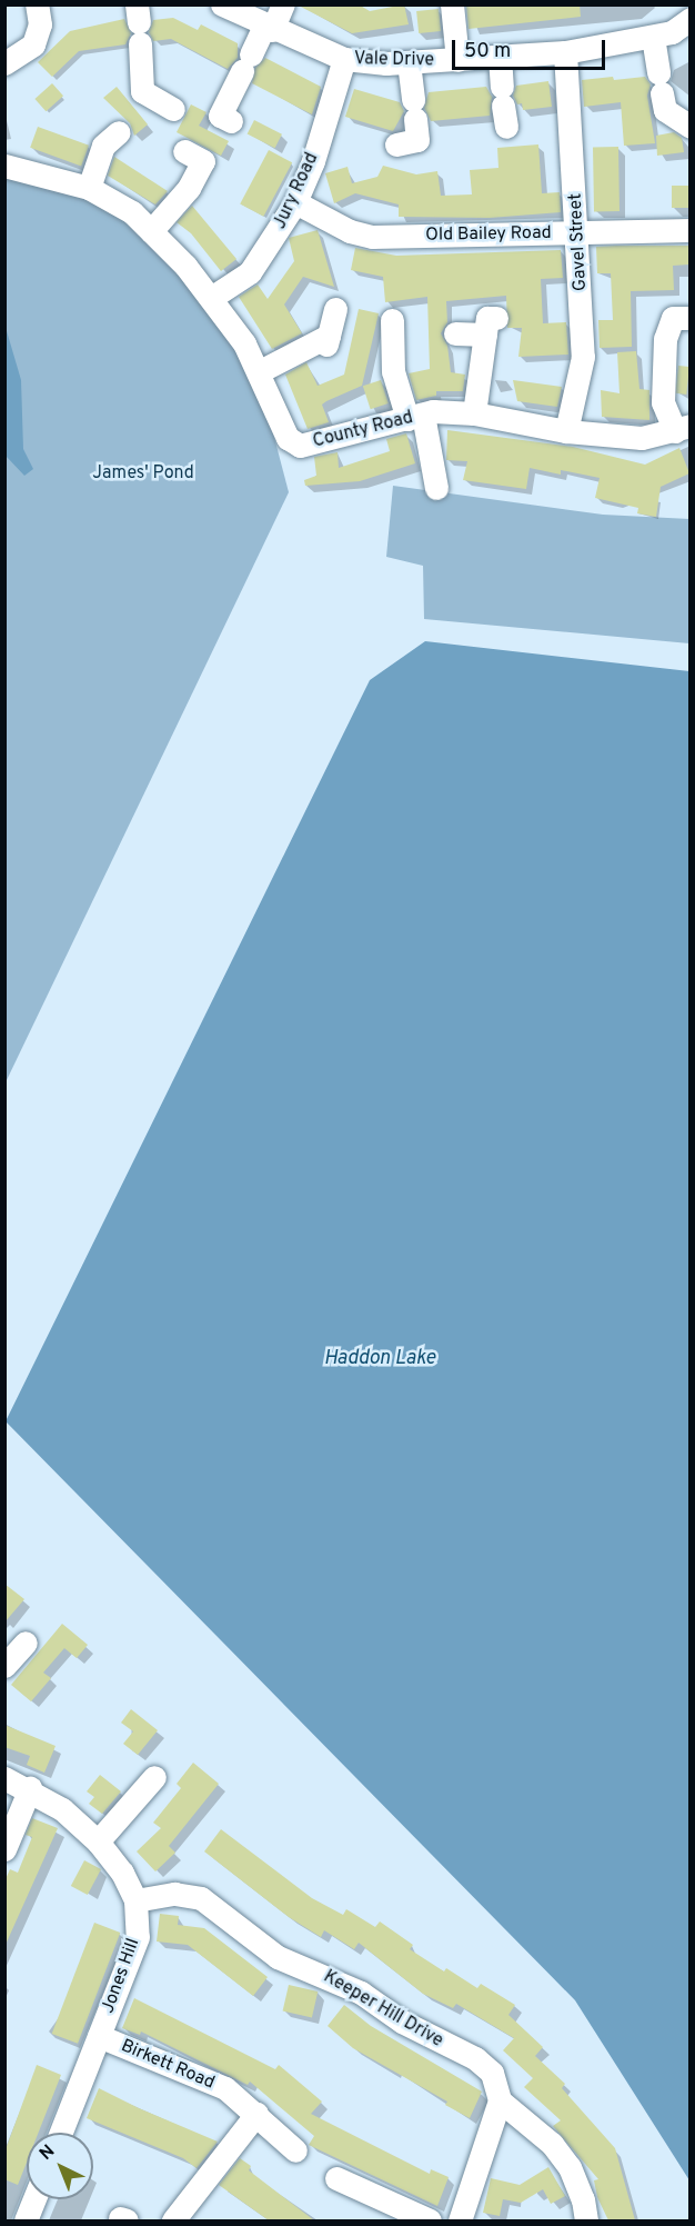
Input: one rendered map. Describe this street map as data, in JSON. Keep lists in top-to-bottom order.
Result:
{
  "streets": {
    "street": [
      "Vale Drive",
      "Jury Road",
      "Old Bailey Road",
      "Gavel Street",
      "County Road",
      "Jones Hill",
      "Keeper Hill Drive",
      "Birkett Road"
    ]
  },
  "crossings": [
    ["Vale Drive", "Jury Road"],
    ["Vale Drive", "Gavel Street"],
    ["Jury Road", "Old Bailey Road"],
    ["Jury Road", "County Road"],
    ["Old Bailey Road", "Gavel Street"],
    ["Gavel Street", "County Road"],
    ["Jones Hill", "Keeper Hill Drive"],
    ["Jones Hill", "Birkett Road"]
  ],
  "water": ["Haddon Lake"],
  "parks": ["James' Pond"],
  "scale_bar": "50 m",
  "north": "top left"
}
